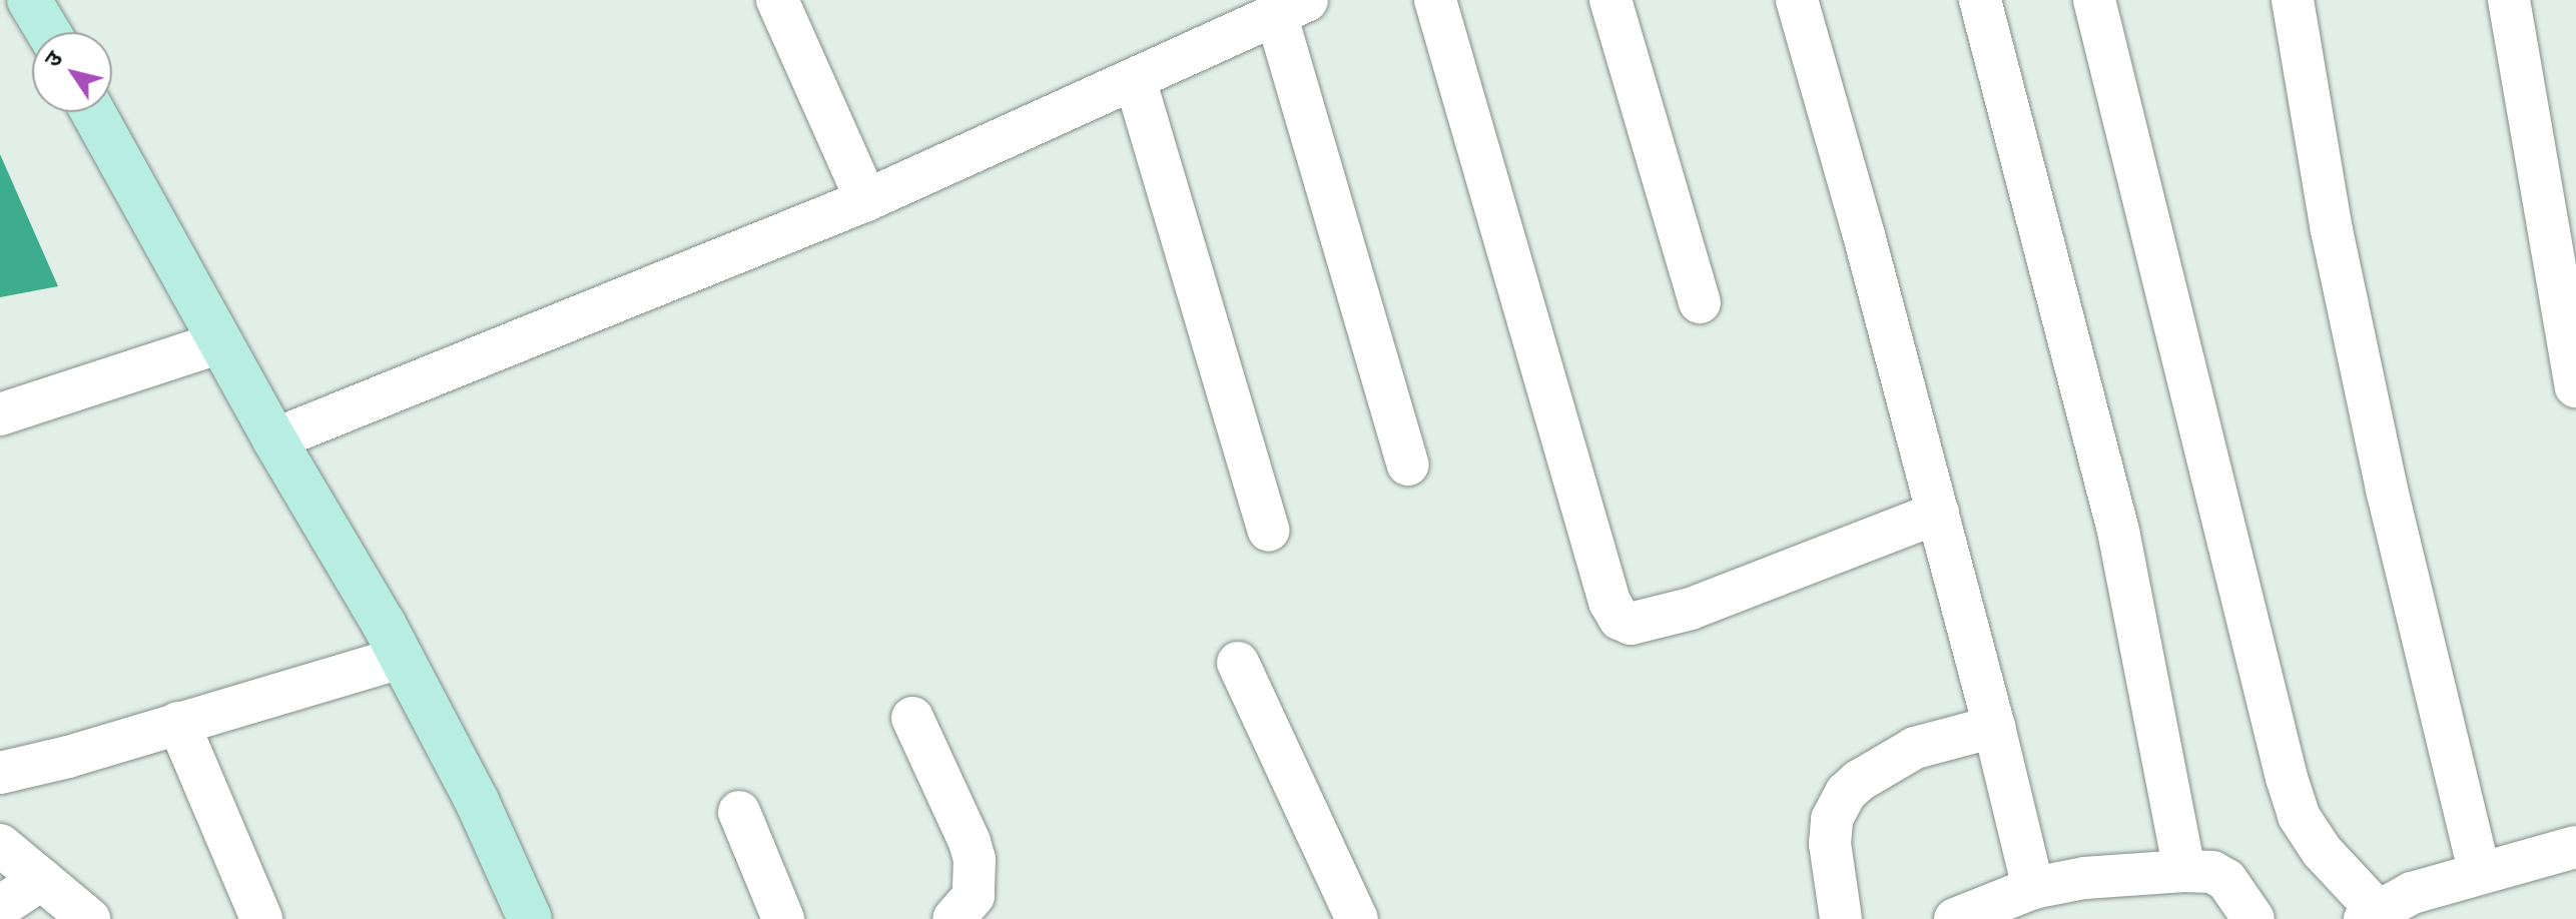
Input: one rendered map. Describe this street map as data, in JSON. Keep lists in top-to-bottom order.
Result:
{
  "north": "top left"
}
